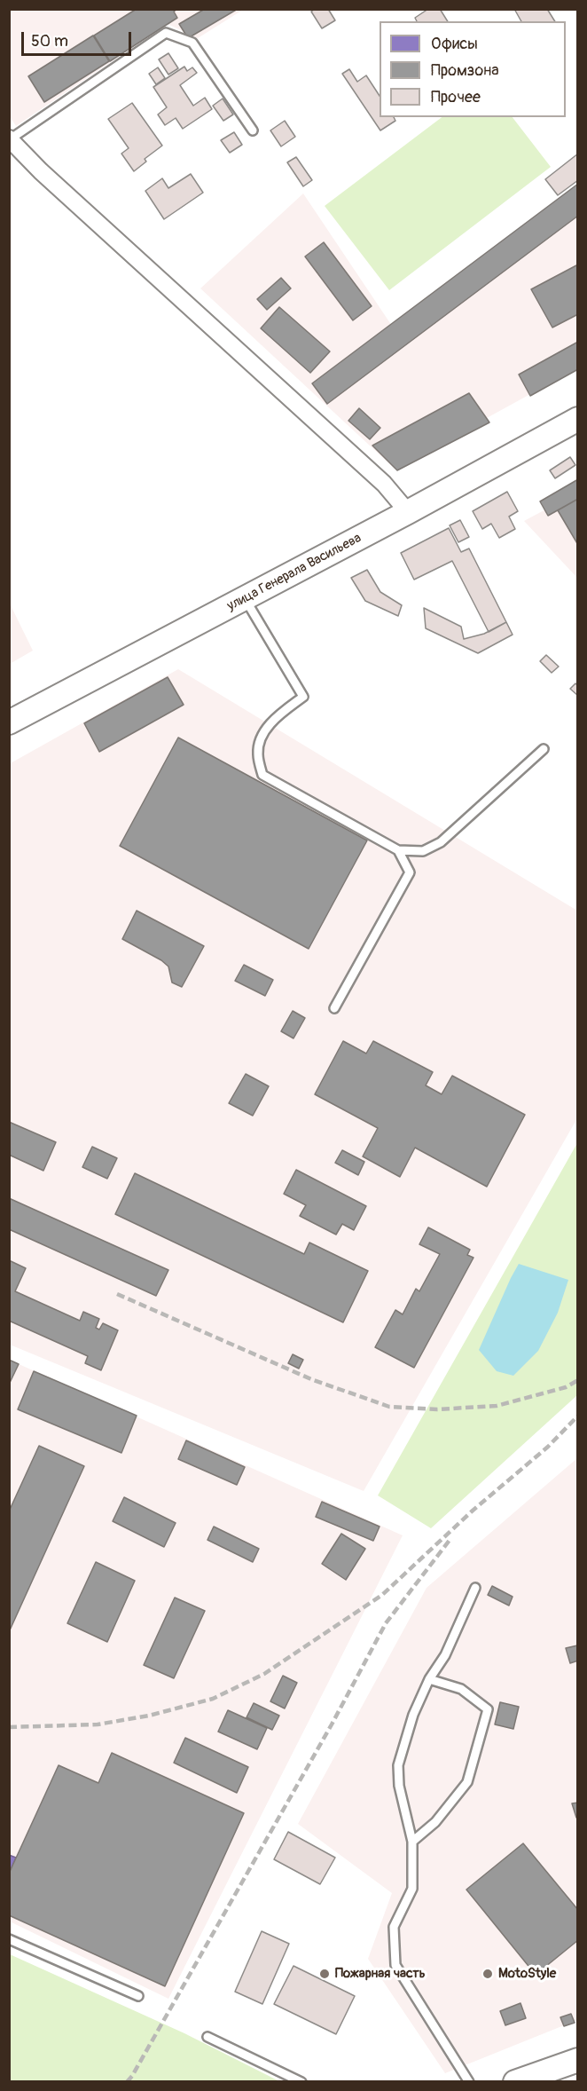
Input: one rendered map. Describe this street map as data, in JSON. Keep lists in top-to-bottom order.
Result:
{
  "streets": {
    "main road": ["улица Генерала Васильева"]
  },
  "places": ["Пожарная часть", "MotoStyle"],
  "legend": ["Офисы", "Промзона", "Прочее"],
  "scale_bar": "50 m"
}
